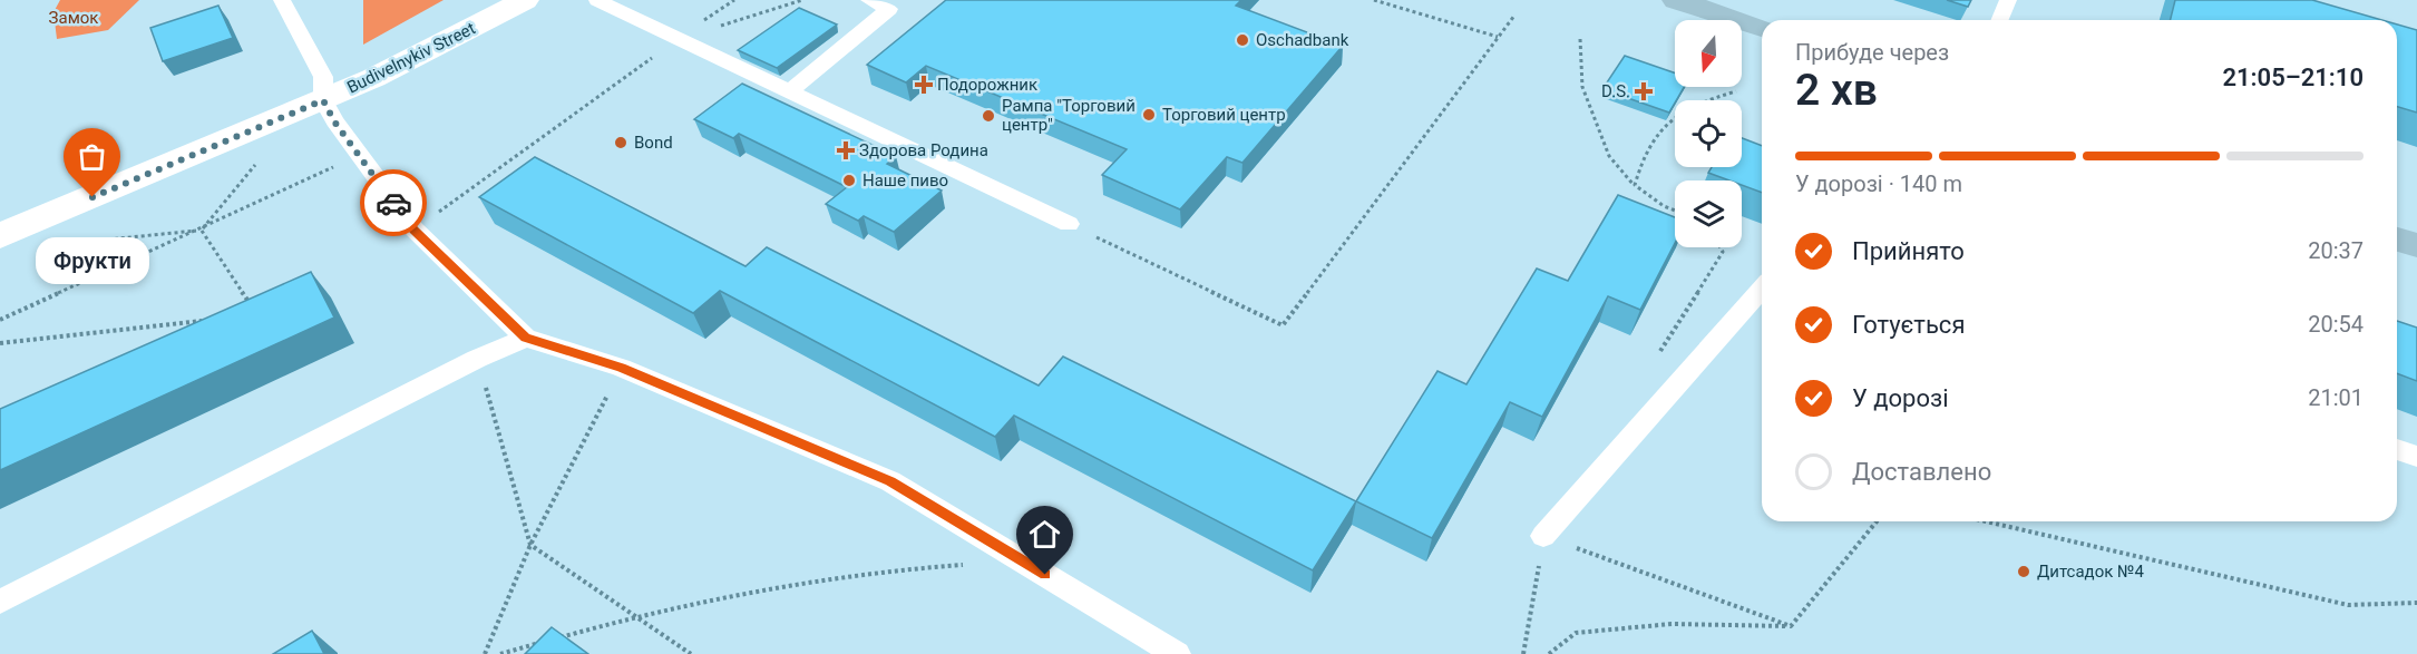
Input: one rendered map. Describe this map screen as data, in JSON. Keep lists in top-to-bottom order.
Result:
{
  "streets": {
    "street": ["Budivelnykiv Street"]
  },
  "parks": ["Замок"],
  "places": {
    "other": [
      "Oschadbank",
      "Торговий центр",
      "Рампа \"Торговий центр\"",
      "Bond",
      "Наше пиво",
      "Фрукти",
      "Дитсадок №4"
    ],
    "health": ["Подорожник", "D.S.", "Здорова Родина"]
  },
  "north": "bottom",
  "page": {
    "heading": ["2 хв", "Прибуде через", "21:05–21:10"],
    "bar": "У дорозі · 140 m",
    "list": [
      ["Прийнято", "20:37"],
      ["Готується", "20:54"],
      ["У дорозі", "21:01"],
      "Доставлено"
    ],
    "bubble": "Фрукти"
  }
}
